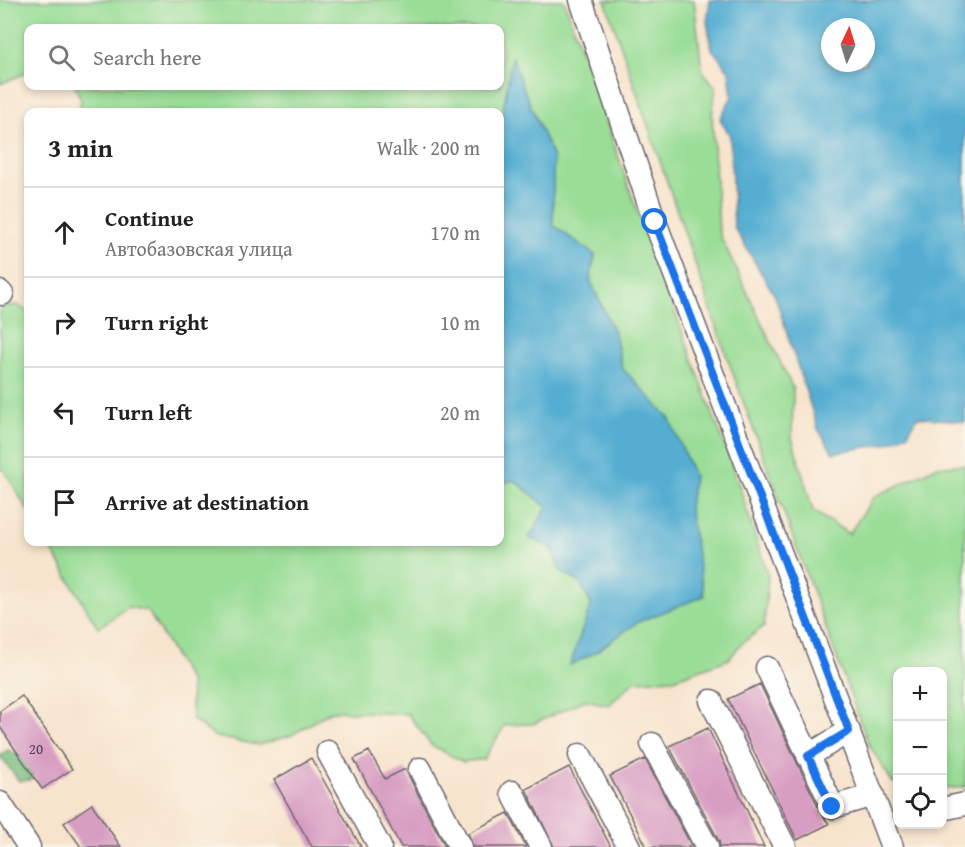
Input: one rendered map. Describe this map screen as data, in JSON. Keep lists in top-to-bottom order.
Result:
{
  "house_numbers": ["20"],
  "north": "top",
  "page": {
    "search": "Search here",
    "heading": ["3 min", "Walk · 200 m"],
    "list": [
      ["Continue", "Автобазовская улица", "170 m"],
      ["Turn right", "10 m"],
      ["Turn left", "20 m"],
      "Arrive at destination"
    ],
    "map_buttons": ["+", "−"]
  }
}
